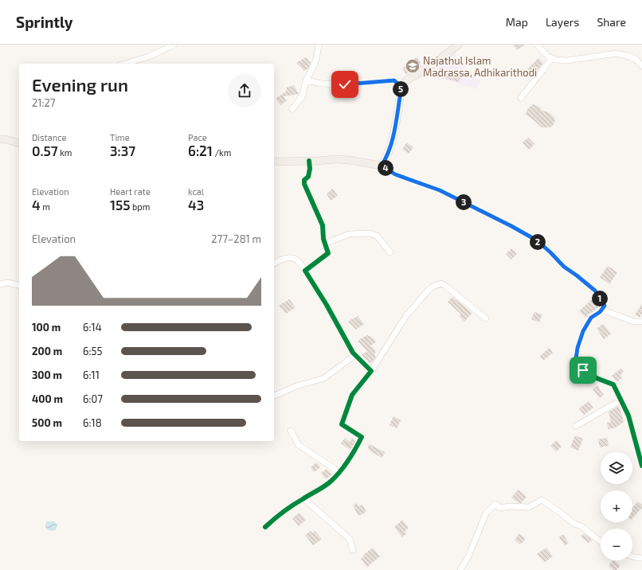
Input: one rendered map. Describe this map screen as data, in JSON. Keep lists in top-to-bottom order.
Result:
{
  "places": {
    "school or university": ["Najathul Islam Madrassa, Adhikarithodi"]
  },
  "page": {
    "header": "Sprintly",
    "nav": ["Map", "Layers", "Share"],
    "heading": ["Evening run", "21:27"],
    "pins": [
      "5",
      "4",
      "3",
      "2",
      "1"
    ],
    "stats": [
      ["Distance", "0.57 km"],
      ["Time", "3:37"],
      ["Pace", "6:21 /km"],
      ["Elevation", "4 m"],
      ["Heart rate", "155 bpm"],
      ["kcal", "43"]
    ],
    "chart": ["Elevation", "277–281 m"],
    "list": [
      {
        "name": "100 m",
        "note": "6:14"
      },
      {
        "name": "200 m",
        "note": "6:55"
      },
      {
        "name": "300 m",
        "note": "6:11"
      },
      {
        "name": "400 m",
        "note": "6:07"
      },
      {
        "name": "500 m",
        "note": "6:18"
      }
    ],
    "map_buttons": ["+", "−"]
  }
}
